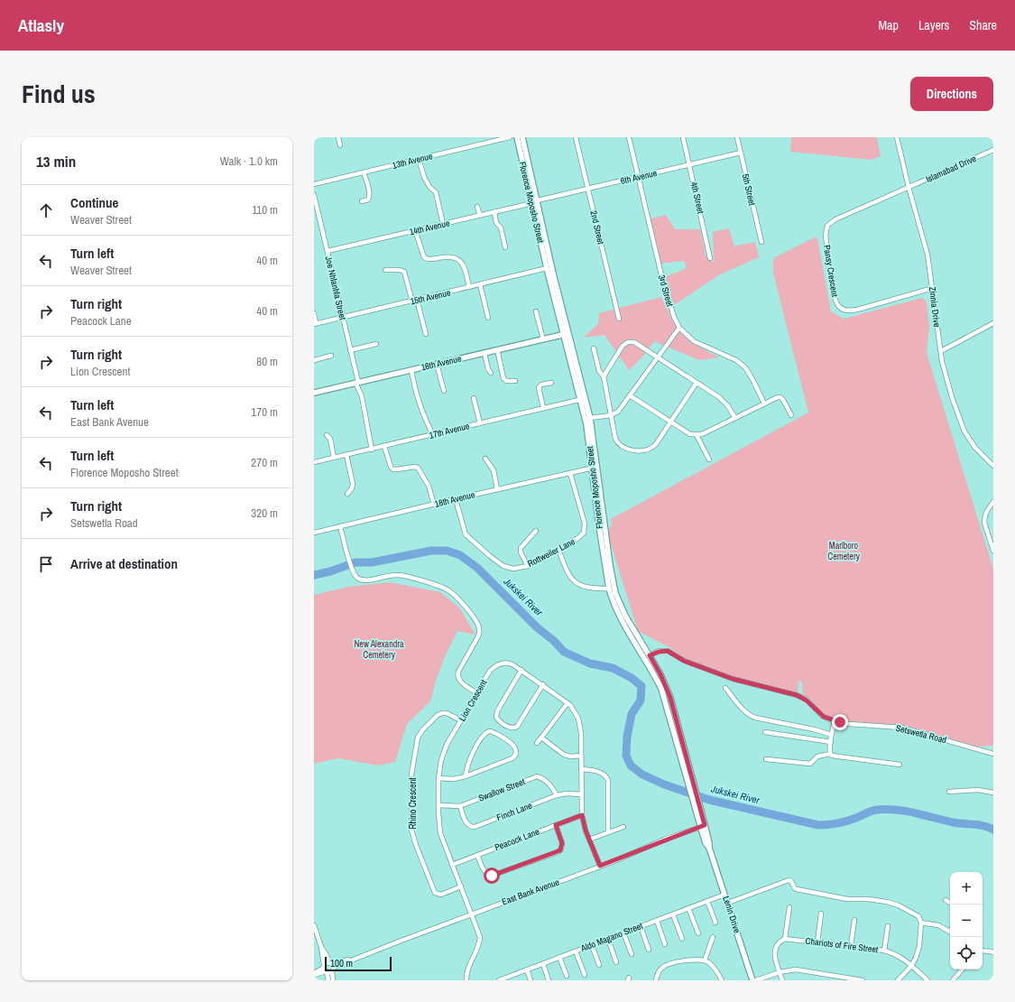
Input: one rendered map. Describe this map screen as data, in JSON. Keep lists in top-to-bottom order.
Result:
{
  "streets": {
    "street": [
      "13th Avenue",
      "Islamabad Drive",
      "6th Avenue",
      "5th Street",
      "4th Street",
      "Florence Moposho Street",
      "14th Avenue",
      "2nd Street",
      "Pansy Crescent",
      "Joe Nhlanhla Street",
      "3rd Street",
      "15th Avenue",
      "Zinnia Drive",
      "16th Avenue",
      "17th Avenue",
      "18th Avenue",
      "Rottweiler Lane",
      "Lion Crescent",
      "Setswetla Road",
      "Swallow Street",
      "Rhino Crescent",
      "Finch Lane",
      "Peacock Lane",
      "East Bank Avenue",
      "Lenin Drive",
      "Aldo Magano Street",
      "Chariots of Fire Street"
    ]
  },
  "crossings": [
    ["Islamabad Drive", "Pansy Crescent"],
    ["Islamabad Drive", "Zinnia Drive"],
    ["6th Avenue", "5th Street"],
    ["6th Avenue", "4th Street"],
    ["6th Avenue", "Florence Moposho Street"],
    ["6th Avenue", "14th Avenue"],
    ["6th Avenue", "2nd Street"],
    ["6th Avenue", "3rd Street"],
    ["Florence Moposho Street", "14th Avenue"],
    ["Florence Moposho Street", "15th Avenue"],
    ["Florence Moposho Street", "16th Avenue"],
    ["Florence Moposho Street", "17th Avenue"],
    ["Florence Moposho Street", "18th Avenue"],
    ["Florence Moposho Street", "Setswetla Road"],
    ["Florence Moposho Street", "East Bank Avenue"],
    ["Florence Moposho Street", "Lenin Drive"],
    ["14th Avenue", "Joe Nhlanhla Street"],
    ["Pansy Crescent", "Zinnia Drive"],
    ["Joe Nhlanhla Street", "15th Avenue"],
    ["Joe Nhlanhla Street", "16th Avenue"],
    ["Joe Nhlanhla Street", "17th Avenue"],
    ["18th Avenue", "Rottweiler Lane"],
    ["Lion Crescent", "Swallow Street"],
    ["Lion Crescent", "Rhino Crescent"],
    ["Lion Crescent", "Finch Lane"],
    ["Lion Crescent", "Peacock Lane"],
    ["Lion Crescent", "East Bank Avenue"],
    ["Swallow Street", "Finch Lane"],
    ["East Bank Avenue", "Lenin Drive"],
    ["Lenin Drive", "Aldo Magano Street"]
  ],
  "water": ["Jukskei River"],
  "parks": ["Marlboro Cemetery", "New Alexandra Cemetery"],
  "scale_bar": "100 m",
  "page": {
    "header": "Atlasly",
    "nav": ["Map", "Layers", "Share"],
    "title": "Find us",
    "buttons": "Directions",
    "heading": ["13 min", "Walk · 1.0 km"],
    "list": [
      ["Continue", "Weaver Street", "110 m"],
      ["Turn left", "Weaver Street", "40 m"],
      ["Turn right", "Peacock Lane", "40 m"],
      ["Turn right", "Lion Crescent", "80 m"],
      ["Turn left", "East Bank Avenue", "170 m"],
      ["Turn left", "Florence Moposho Street", "270 m"],
      ["Turn right", "Setswetla Road", "320 m"],
      "Arrive at destination"
    ],
    "map_buttons": ["+", "−"],
    "scale": "100 m"
  }
}
